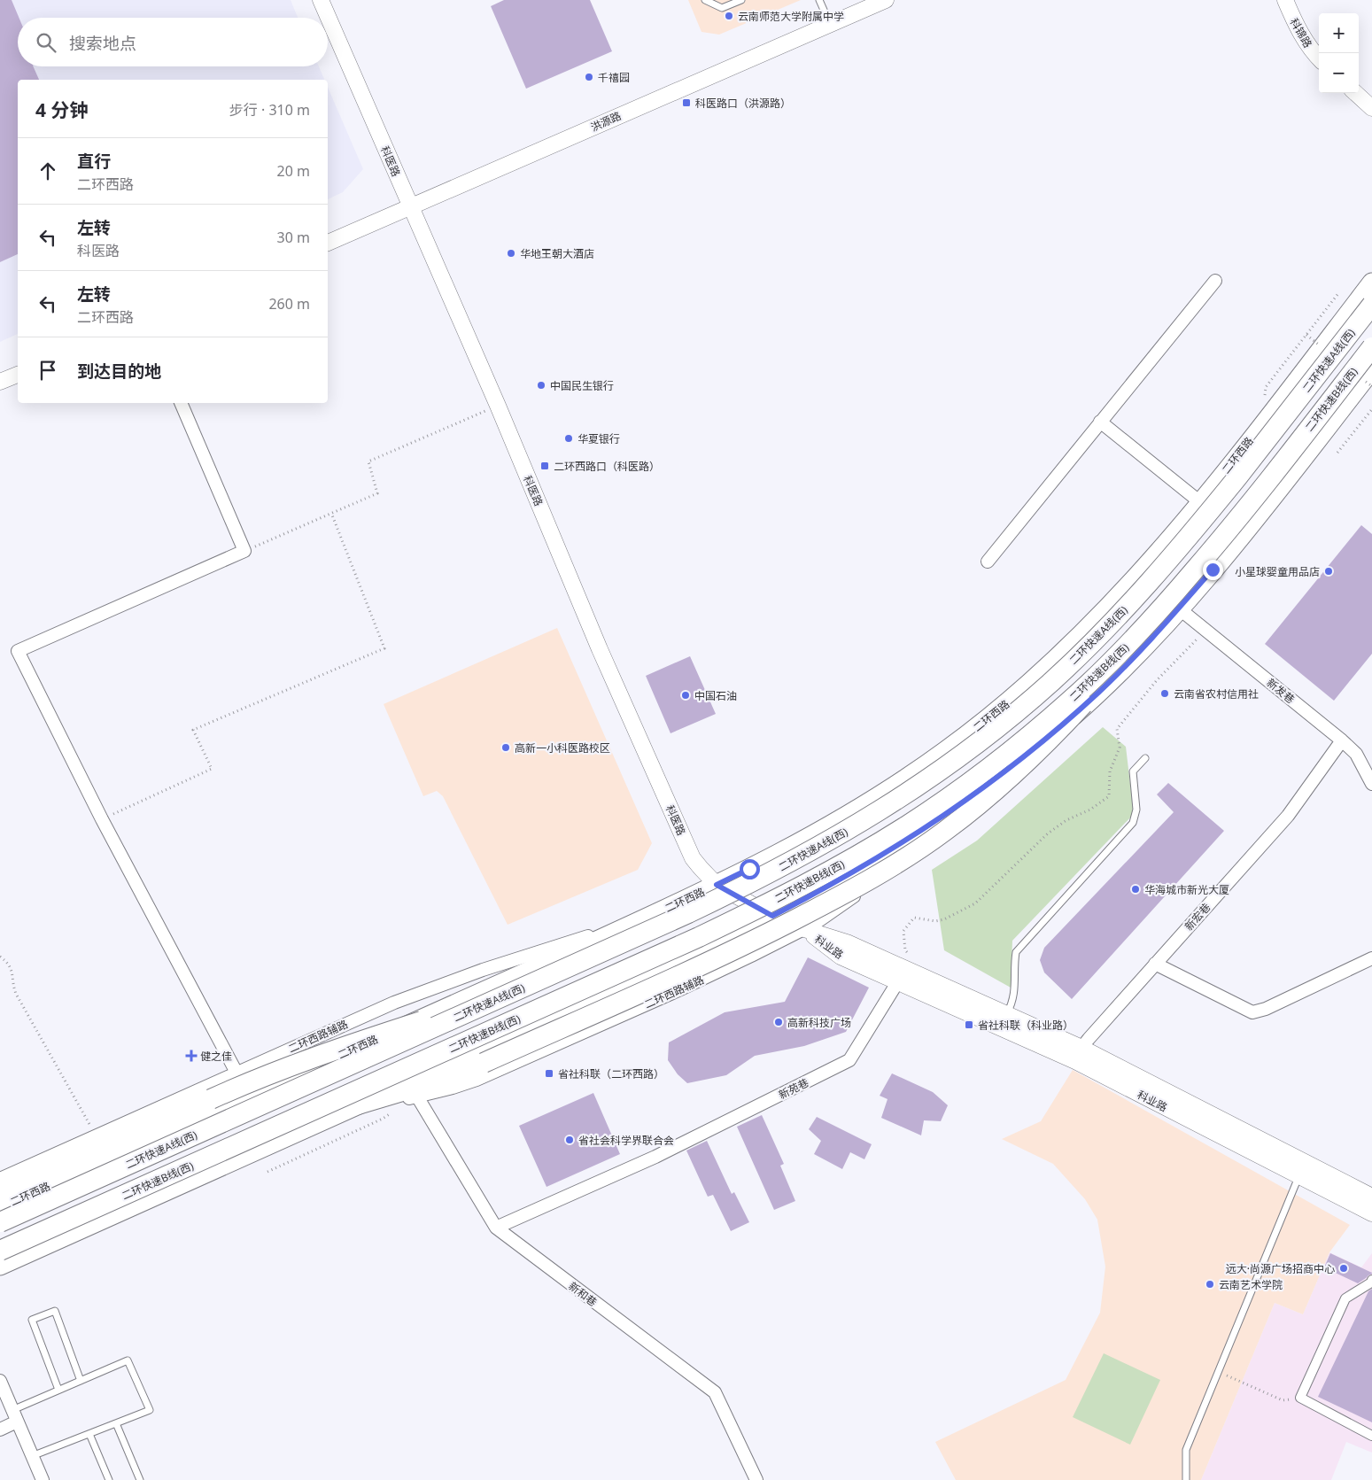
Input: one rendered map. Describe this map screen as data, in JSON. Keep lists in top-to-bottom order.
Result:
{
  "streets": {
    "highway": ["二环快速A线(西)", "二环快速B线(西)"],
    "main road": ["二环西路"],
    "street": [
      "科锦路",
      "洪源路",
      "科医路",
      "新发巷",
      "新宏巷",
      "科业路",
      "二环西路辅路",
      "新苑巷",
      "新和巷"
    ]
  },
  "crossings": [
    ["洪源路", "科医路"],
    ["科医路", "二环西路"],
    ["科医路", "科业路"],
    ["科医路", "二环西路辅路"],
    ["二环西路", "二环西路辅路"],
    ["新发巷", "新宏巷"],
    ["新宏巷", "科业路"],
    ["科业路", "二环西路辅路"],
    ["科业路", "新苑巷"],
    ["二环西路辅路", "新和巷"],
    ["新苑巷", "新和巷"]
  ],
  "places": {
    "other": [
      "云南师范大学附属中学",
      "千禧园",
      "华地王朝大酒店",
      "中国民生银行",
      "华夏银行",
      "小星球婴童用品店",
      "云南省农村信用社",
      "中国石油",
      "高新一小科医路校区",
      "华海城市新光大厦",
      "高新科技广场",
      "省社会科学界联合会",
      "远大·尚源广场招商中心",
      "云南艺术学院"
    ],
    "transit": [
      "科医路口（洪源路）",
      "二环西路口（科医路）",
      "省社科联（科业路）",
      "省社科联（二环西路）"
    ],
    "health": ["健之佳"]
  },
  "page": {
    "map_buttons": ["+", "−"],
    "search": "搜索地点",
    "heading": ["4 分钟", "步行 · 310 m"],
    "list": [
      ["直行", "二环西路", "20 m"],
      ["左转", "科医路", "30 m"],
      ["左转", "二环西路", "260 m"],
      "到达目的地"
    ]
  }
}
